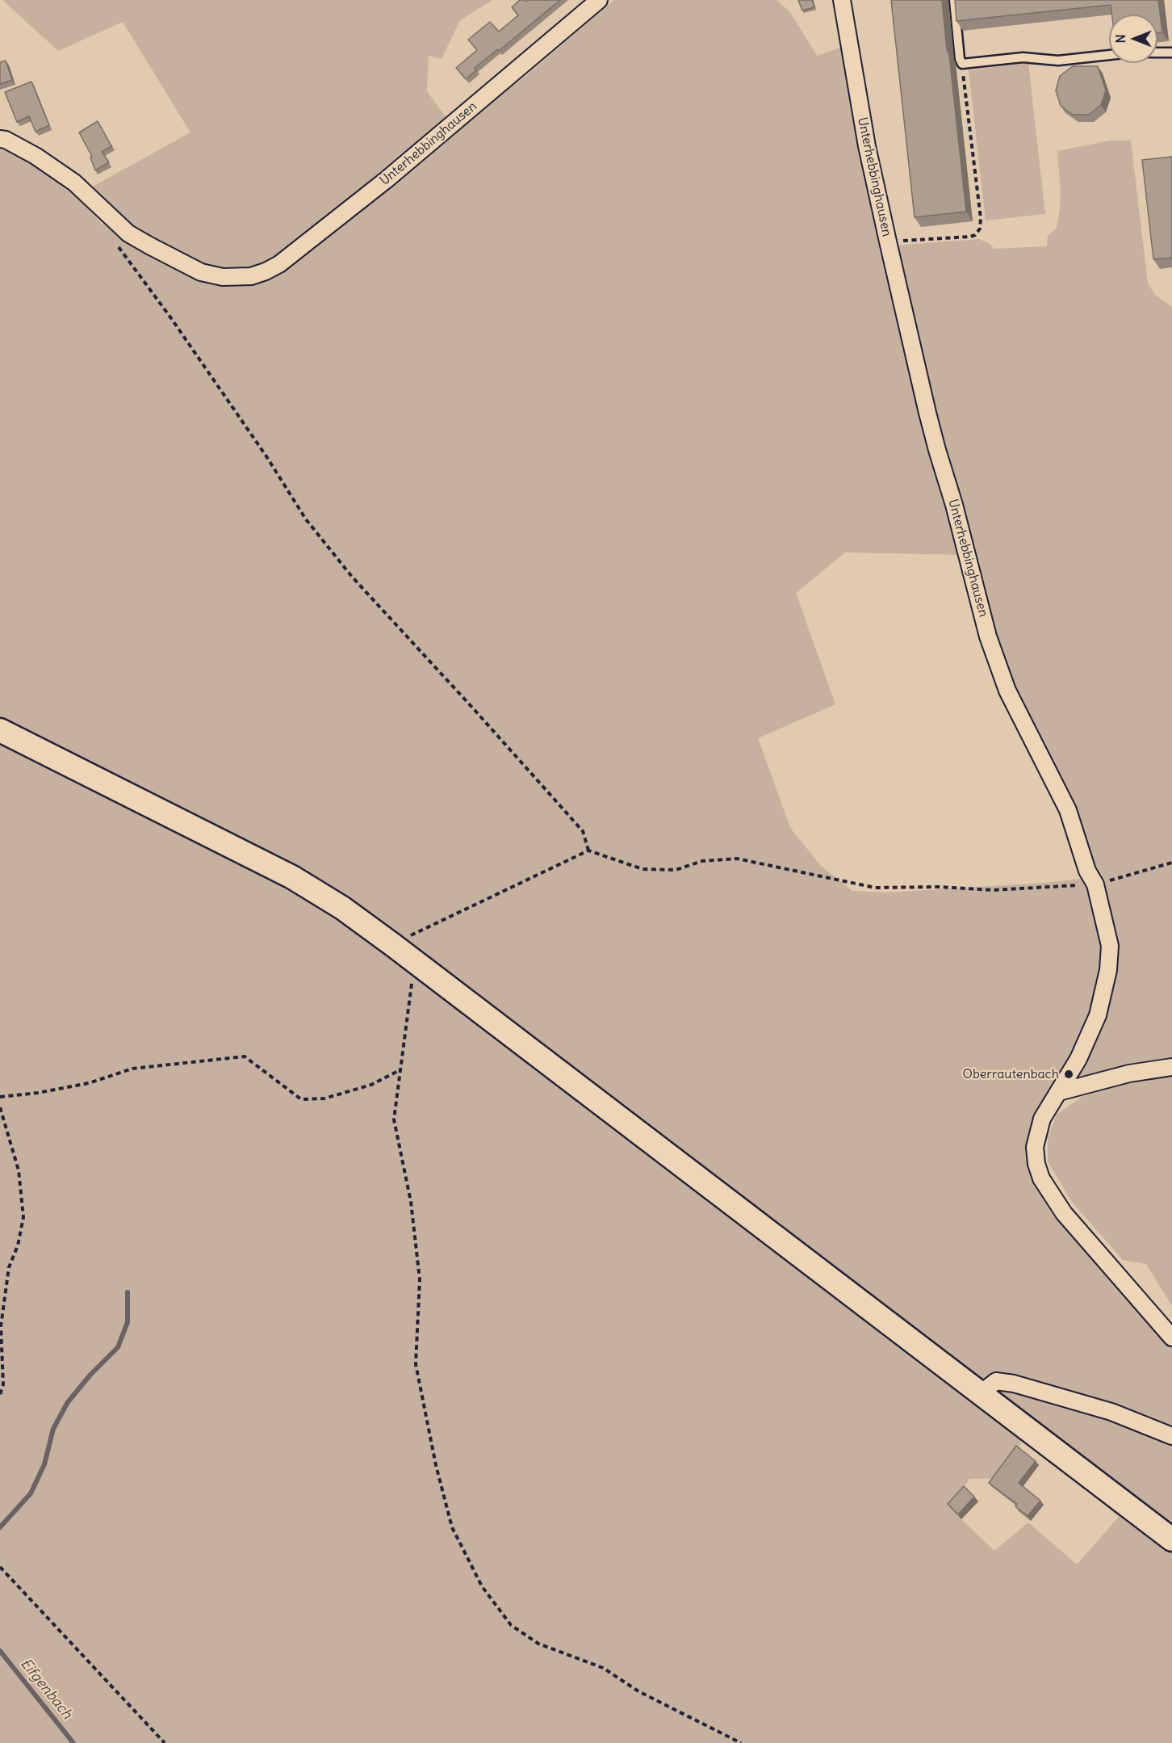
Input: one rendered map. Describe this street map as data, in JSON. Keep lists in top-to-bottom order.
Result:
{
  "streets": {
    "street": ["Unterhebbinghausen"]
  },
  "water": ["Eifgenbach"],
  "places": ["Oberrautenbach"],
  "north": "left"
}
